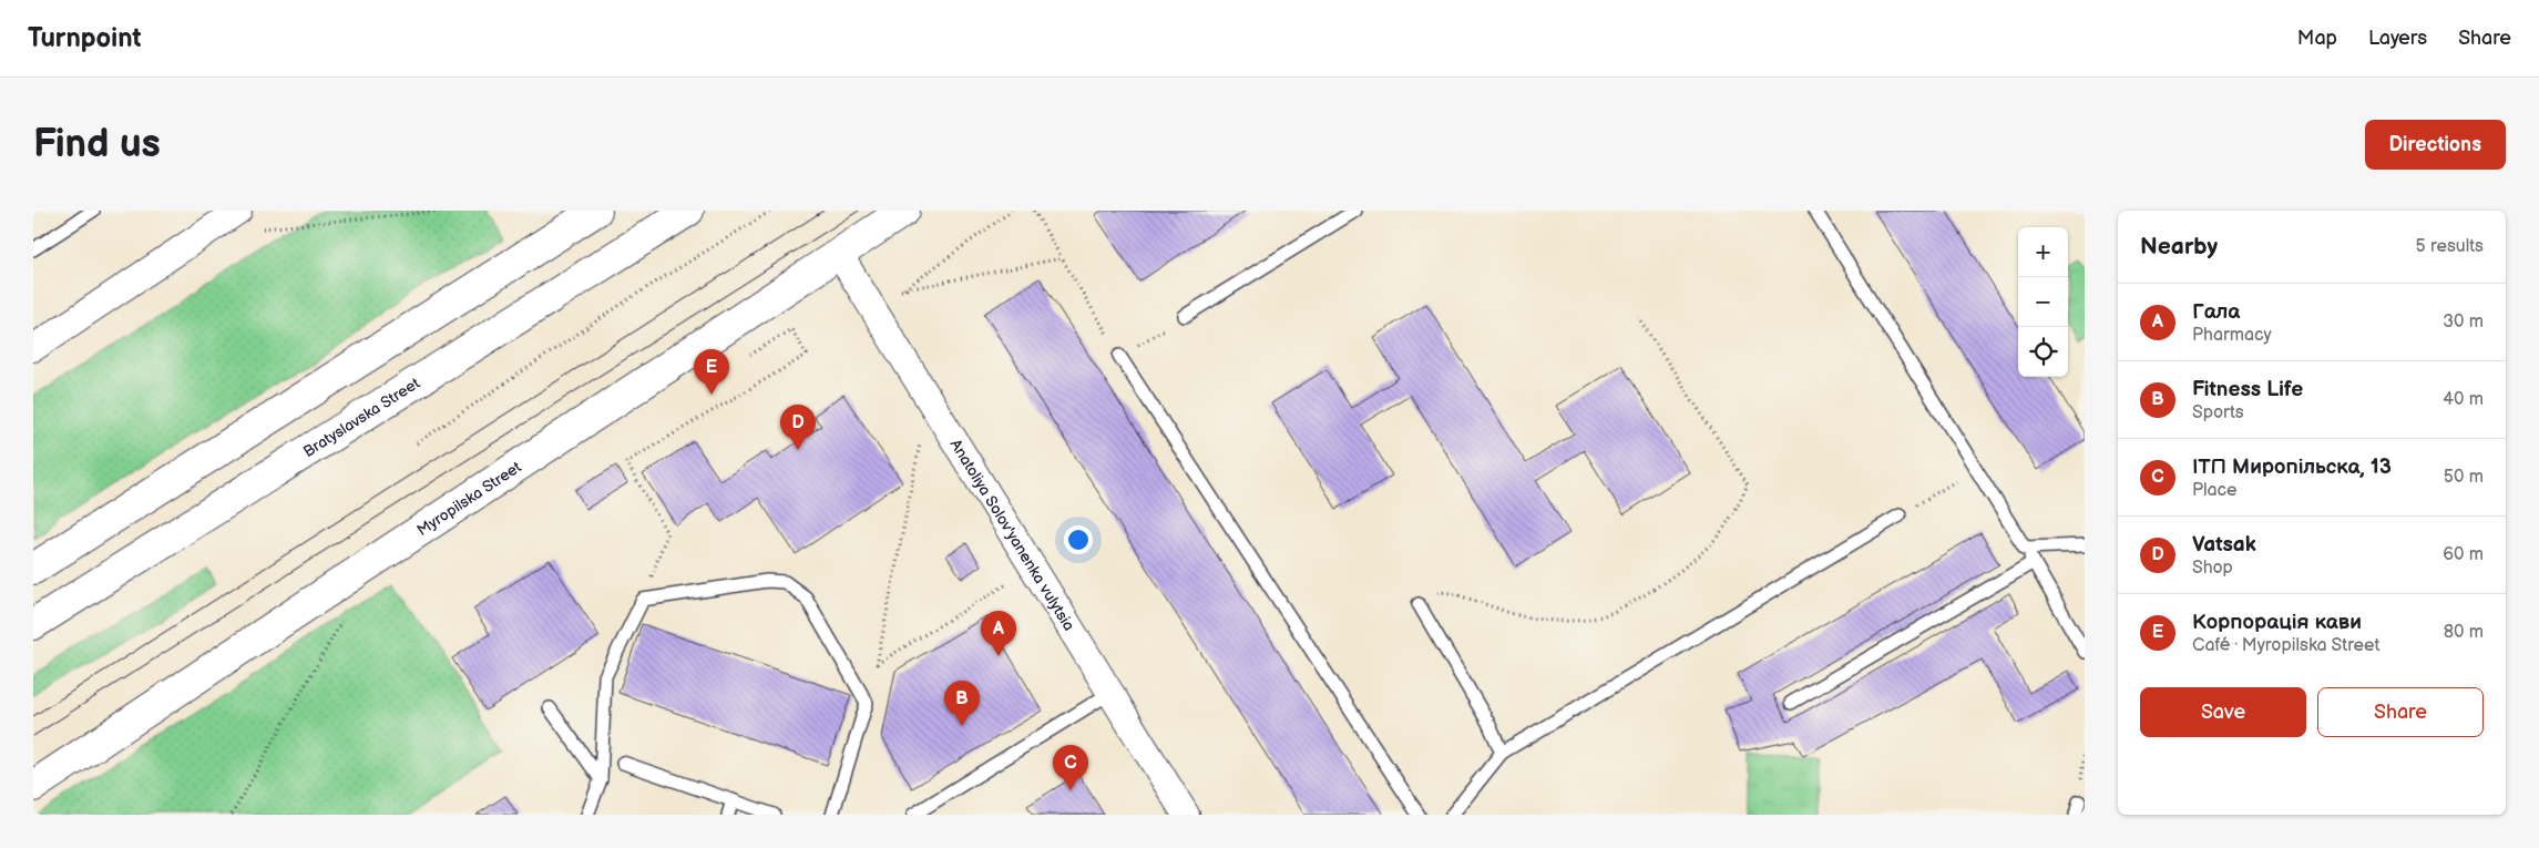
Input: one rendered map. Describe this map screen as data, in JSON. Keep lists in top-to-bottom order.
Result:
{
  "streets": {
    "main road": ["Bratyslavska Street", "Myropilska Street"],
    "street": ["Anatoliya Solov'yanenka vulytsia"]
  },
  "crossings": [
    ["Myropilska Street", "Anatoliya Solov'yanenka vulytsia"]
  ],
  "page": {
    "header": "Turnpoint",
    "nav": ["Map", "Layers", "Share"],
    "buttons": [
      "Directions",
      ["Save", "Share"]
    ],
    "title": "Find us",
    "heading": ["Nearby", "5 results"],
    "map_buttons": ["+", "−"],
    "list": [
      {
        "mark": "A",
        "name": "Гала",
        "note": "Pharmacy",
        "value": "30 m"
      },
      {
        "mark": "B",
        "name": "Fitness Life",
        "note": "Sports",
        "value": "40 m"
      },
      {
        "mark": "C",
        "name": "ІТП Миропільска, 13",
        "note": "Place",
        "value": "50 m"
      },
      {
        "mark": "D",
        "name": "Vatsak",
        "note": "Shop",
        "value": "60 m"
      },
      {
        "mark": "E",
        "name": "Корпорація кави",
        "note": "Café · Myropilska Street",
        "value": "80 m"
      }
    ],
    "pins": [
      "E",
      "D",
      "A",
      "B",
      "C"
    ]
  }
}
